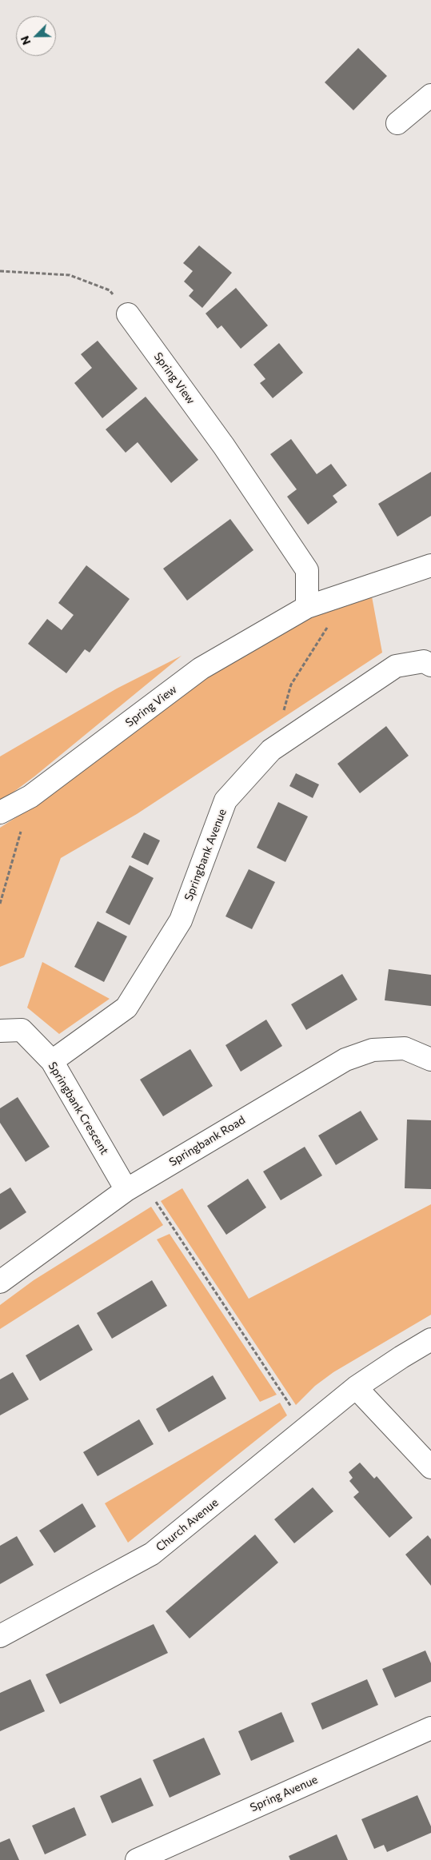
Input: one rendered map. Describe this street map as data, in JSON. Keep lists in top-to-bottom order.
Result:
{
  "streets": {
    "street": [
      "Spring View",
      "Springbank Avenue",
      "Springbank Crescent",
      "Springbank Road",
      "Church Avenue",
      "Spring Avenue"
    ]
  },
  "crossings": [
    ["Springbank Avenue", "Springbank Crescent"],
    ["Springbank Crescent", "Springbank Road"]
  ],
  "north": "bottom left"
}
